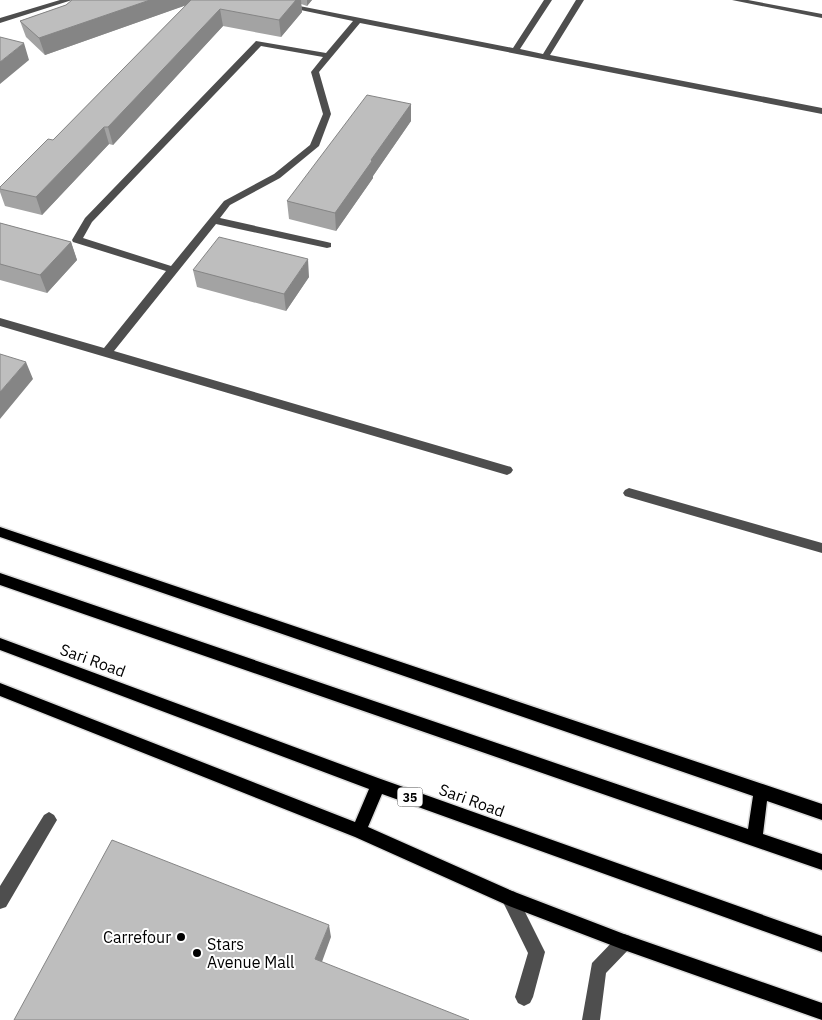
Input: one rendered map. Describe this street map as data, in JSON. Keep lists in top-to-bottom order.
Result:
{
  "streets": {
    "main road": ["Sari Road", "35"]
  },
  "places": ["Carrefour", "Stars Avenue Mall"]
}
